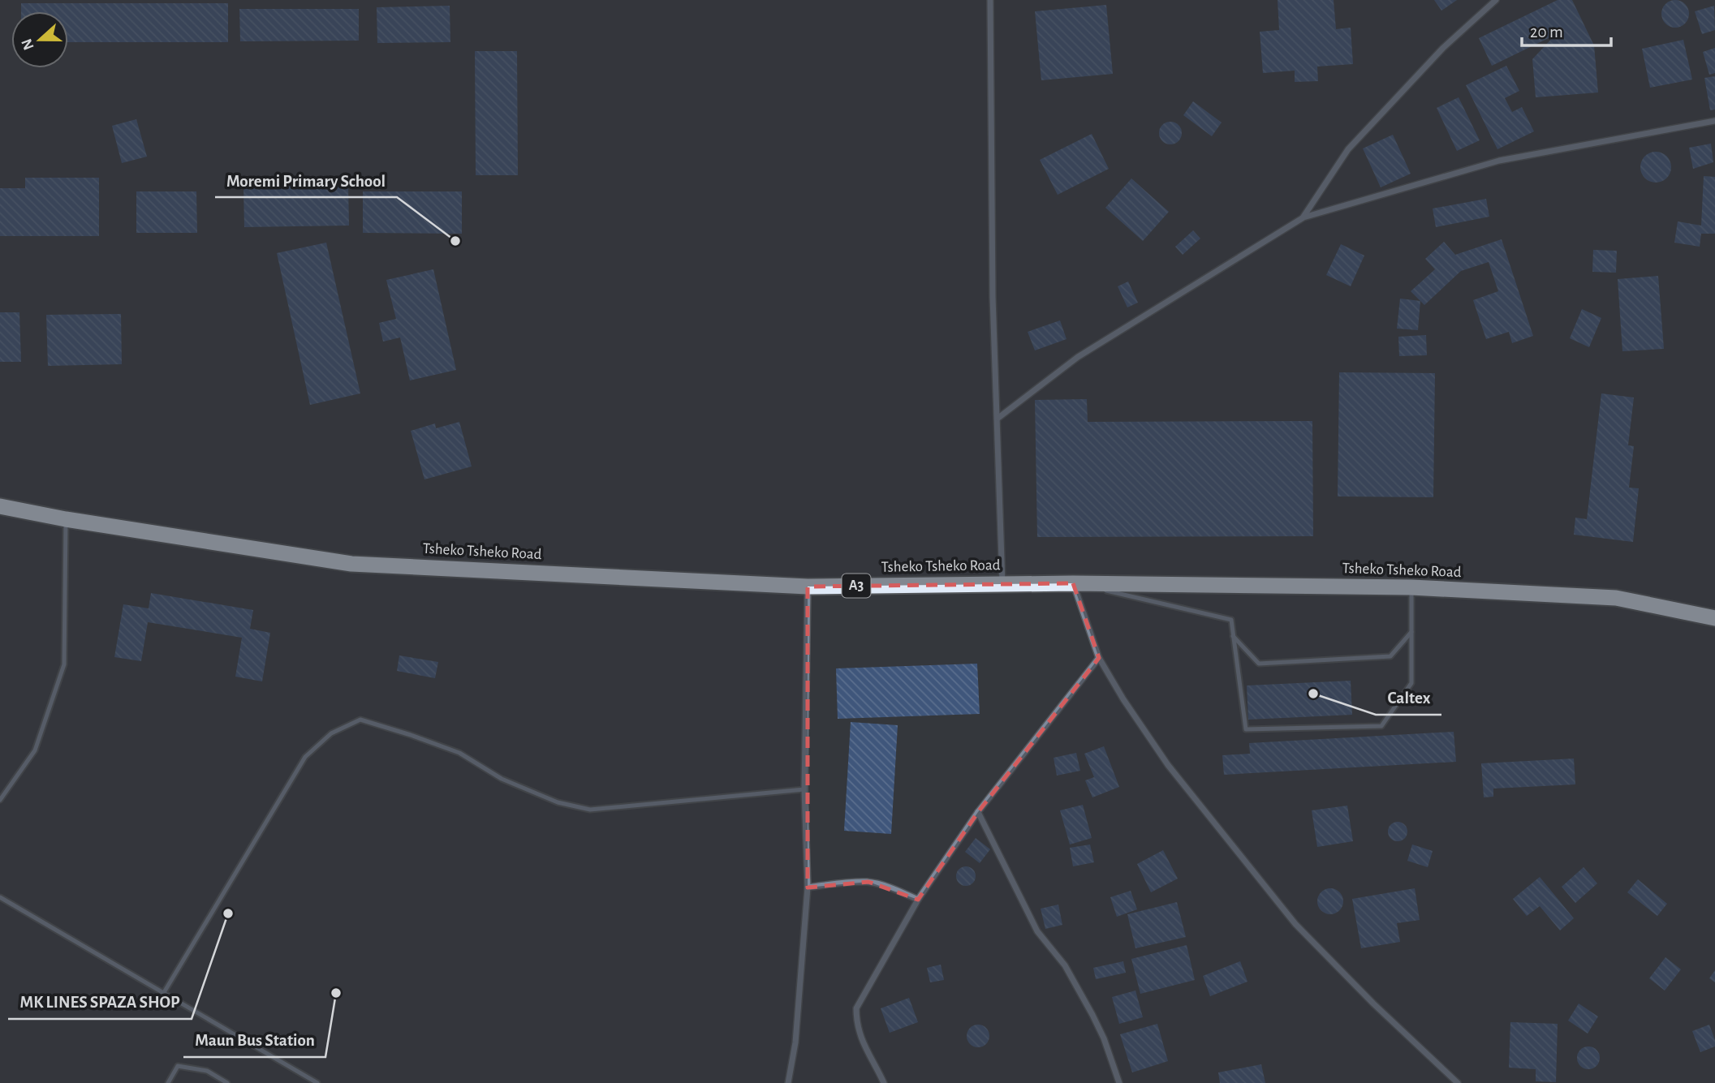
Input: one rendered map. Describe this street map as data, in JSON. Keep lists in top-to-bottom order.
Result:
{
  "streets": {
    "highway": ["Tsheko Tsheko Road", "A3"]
  },
  "places": [
    "Moremi Primary School",
    "Caltex",
    "MK LINES SPAZA SHOP",
    "Maun Bus Station"
  ],
  "scale_bar": "20 m",
  "north": "left"
}
